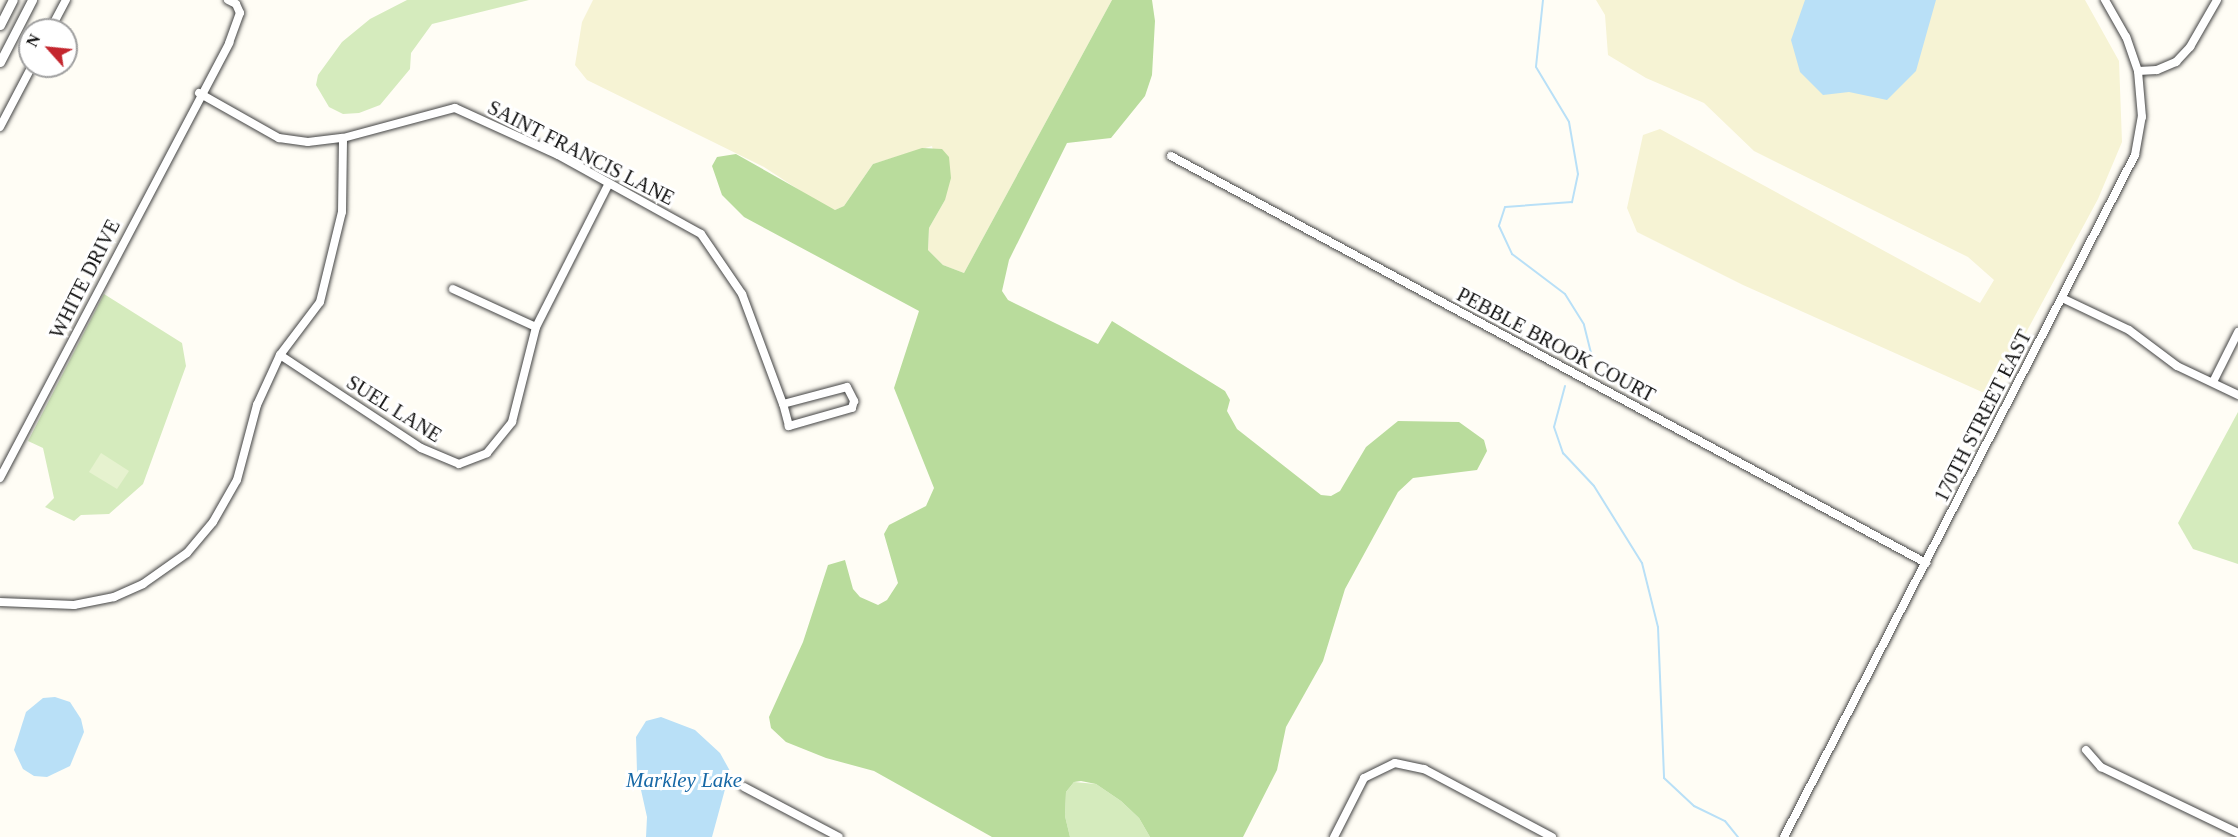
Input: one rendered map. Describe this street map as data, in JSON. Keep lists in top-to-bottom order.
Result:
{
  "streets": {
    "street": [
      "SAINT FRANCIS LANE",
      "WHITE DRIVE",
      "PEBBLE BROOK COURT",
      "SUEL LANE",
      "170TH STREET EAST"
    ]
  },
  "crossings": [
    ["SAINT FRANCIS LANE", "WHITE DRIVE"],
    ["SAINT FRANCIS LANE", "SUEL LANE"],
    ["PEBBLE BROOK COURT", "170TH STREET EAST"]
  ],
  "water": ["Markley Lake"],
  "north": "top left"
}
